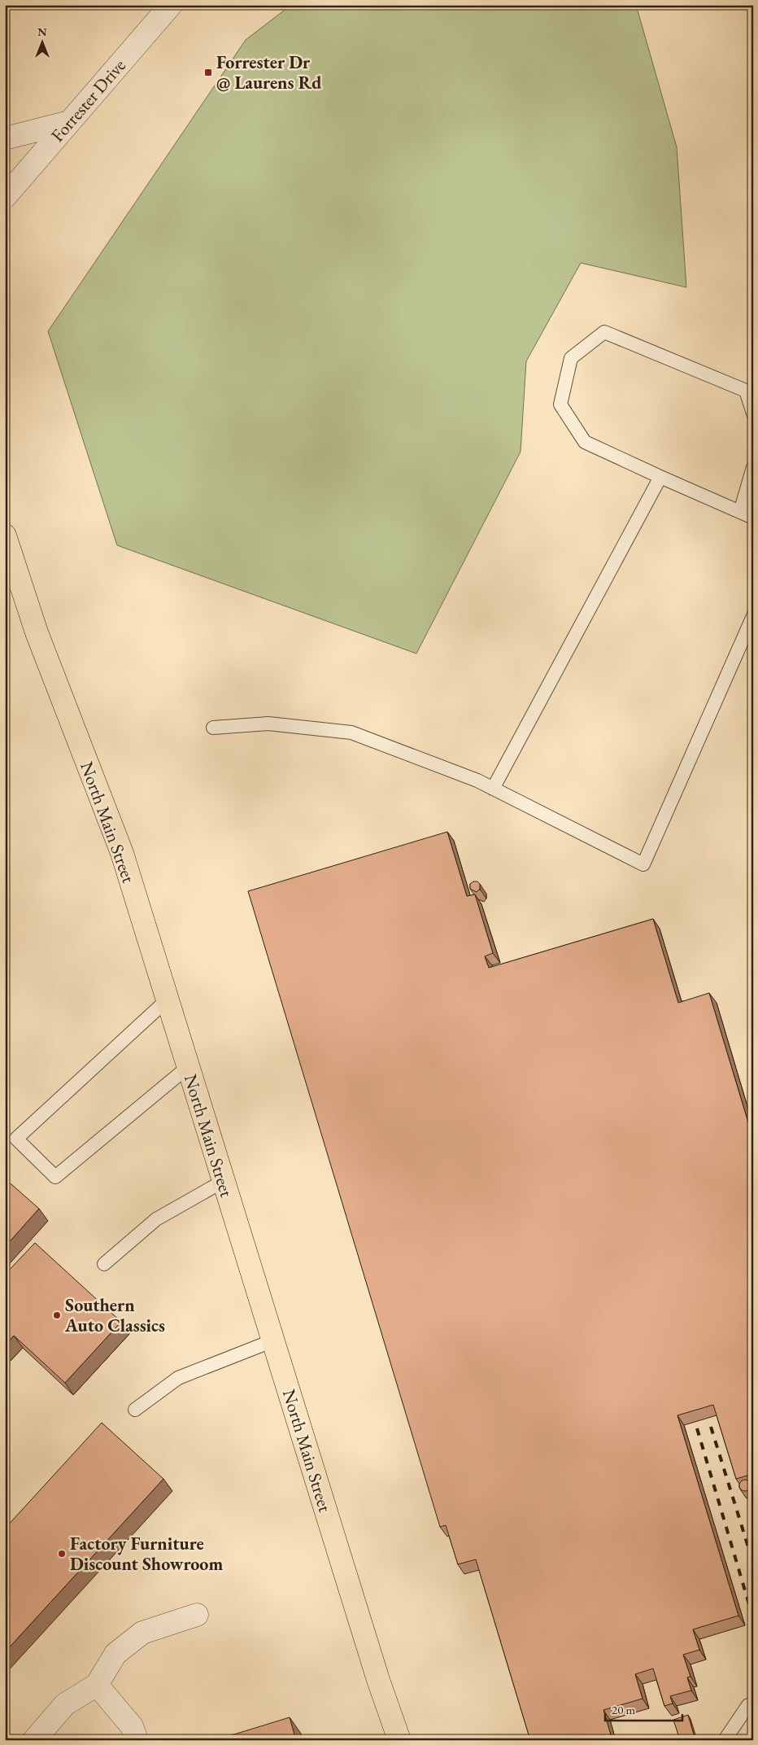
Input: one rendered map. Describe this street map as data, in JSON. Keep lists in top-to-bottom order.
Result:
{
  "streets": {
    "main road": ["North Main Street"],
    "street": ["Forrester Drive"]
  },
  "places": {
    "transit": ["Forrester Dr @ Laurens Rd"],
    "other": ["Southern Auto Classics", "Factory Furniture Discount Showroom"]
  },
  "scale_bar": "20 m",
  "north": "top"
}
